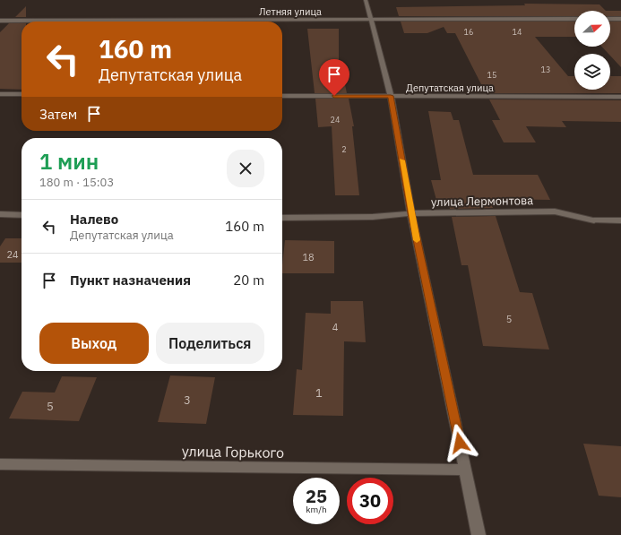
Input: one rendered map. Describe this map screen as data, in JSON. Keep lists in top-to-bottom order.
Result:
{
  "streets": {
    "street": [
      "Летняя улица",
      "Депутатская улица",
      "улица Лермонтова",
      "улица Горького"
    ]
  },
  "house_numbers": [
    "16",
    "14",
    "13",
    "15",
    "24",
    "2",
    "24",
    "18",
    "5",
    "4",
    "1",
    "3",
    "5"
  ],
  "north": "right",
  "page": {
    "turn": ["160 m", "Депутатская улица"],
    "then": "Затем",
    "heading": ["1 мин", "180 m · 15:03"],
    "list": [
      {
        "name": "Налево",
        "note": "Депутатская улица",
        "value": "160 m"
      },
      {
        "name": "Пункт назначения",
        "value": "20 m"
      }
    ],
    "buttons": ["Выход", "Поделиться"],
    "speed": "25 km/h",
    "limit": "30"
  }
}
